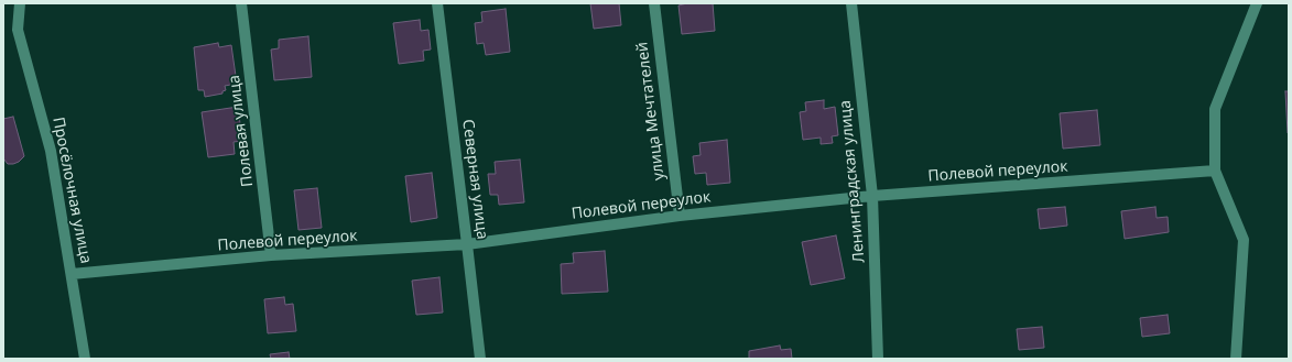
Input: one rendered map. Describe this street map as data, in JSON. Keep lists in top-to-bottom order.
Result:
{
  "streets": {
    "street": [
      "улица Мечтателей",
      "Полевая улица",
      "Полевой переулок",
      "Северная улица",
      "Ленинградская улица",
      "Просёлочная улица"
    ]
  },
  "crossings": [
    ["улица Мечтателей", "Полевой переулок"],
    ["Полевая улица", "Полевой переулок"],
    ["Полевой переулок", "Северная улица"],
    ["Полевой переулок", "Ленинградская улица"],
    ["Полевой переулок", "Просёлочная улица"]
  ]
}
